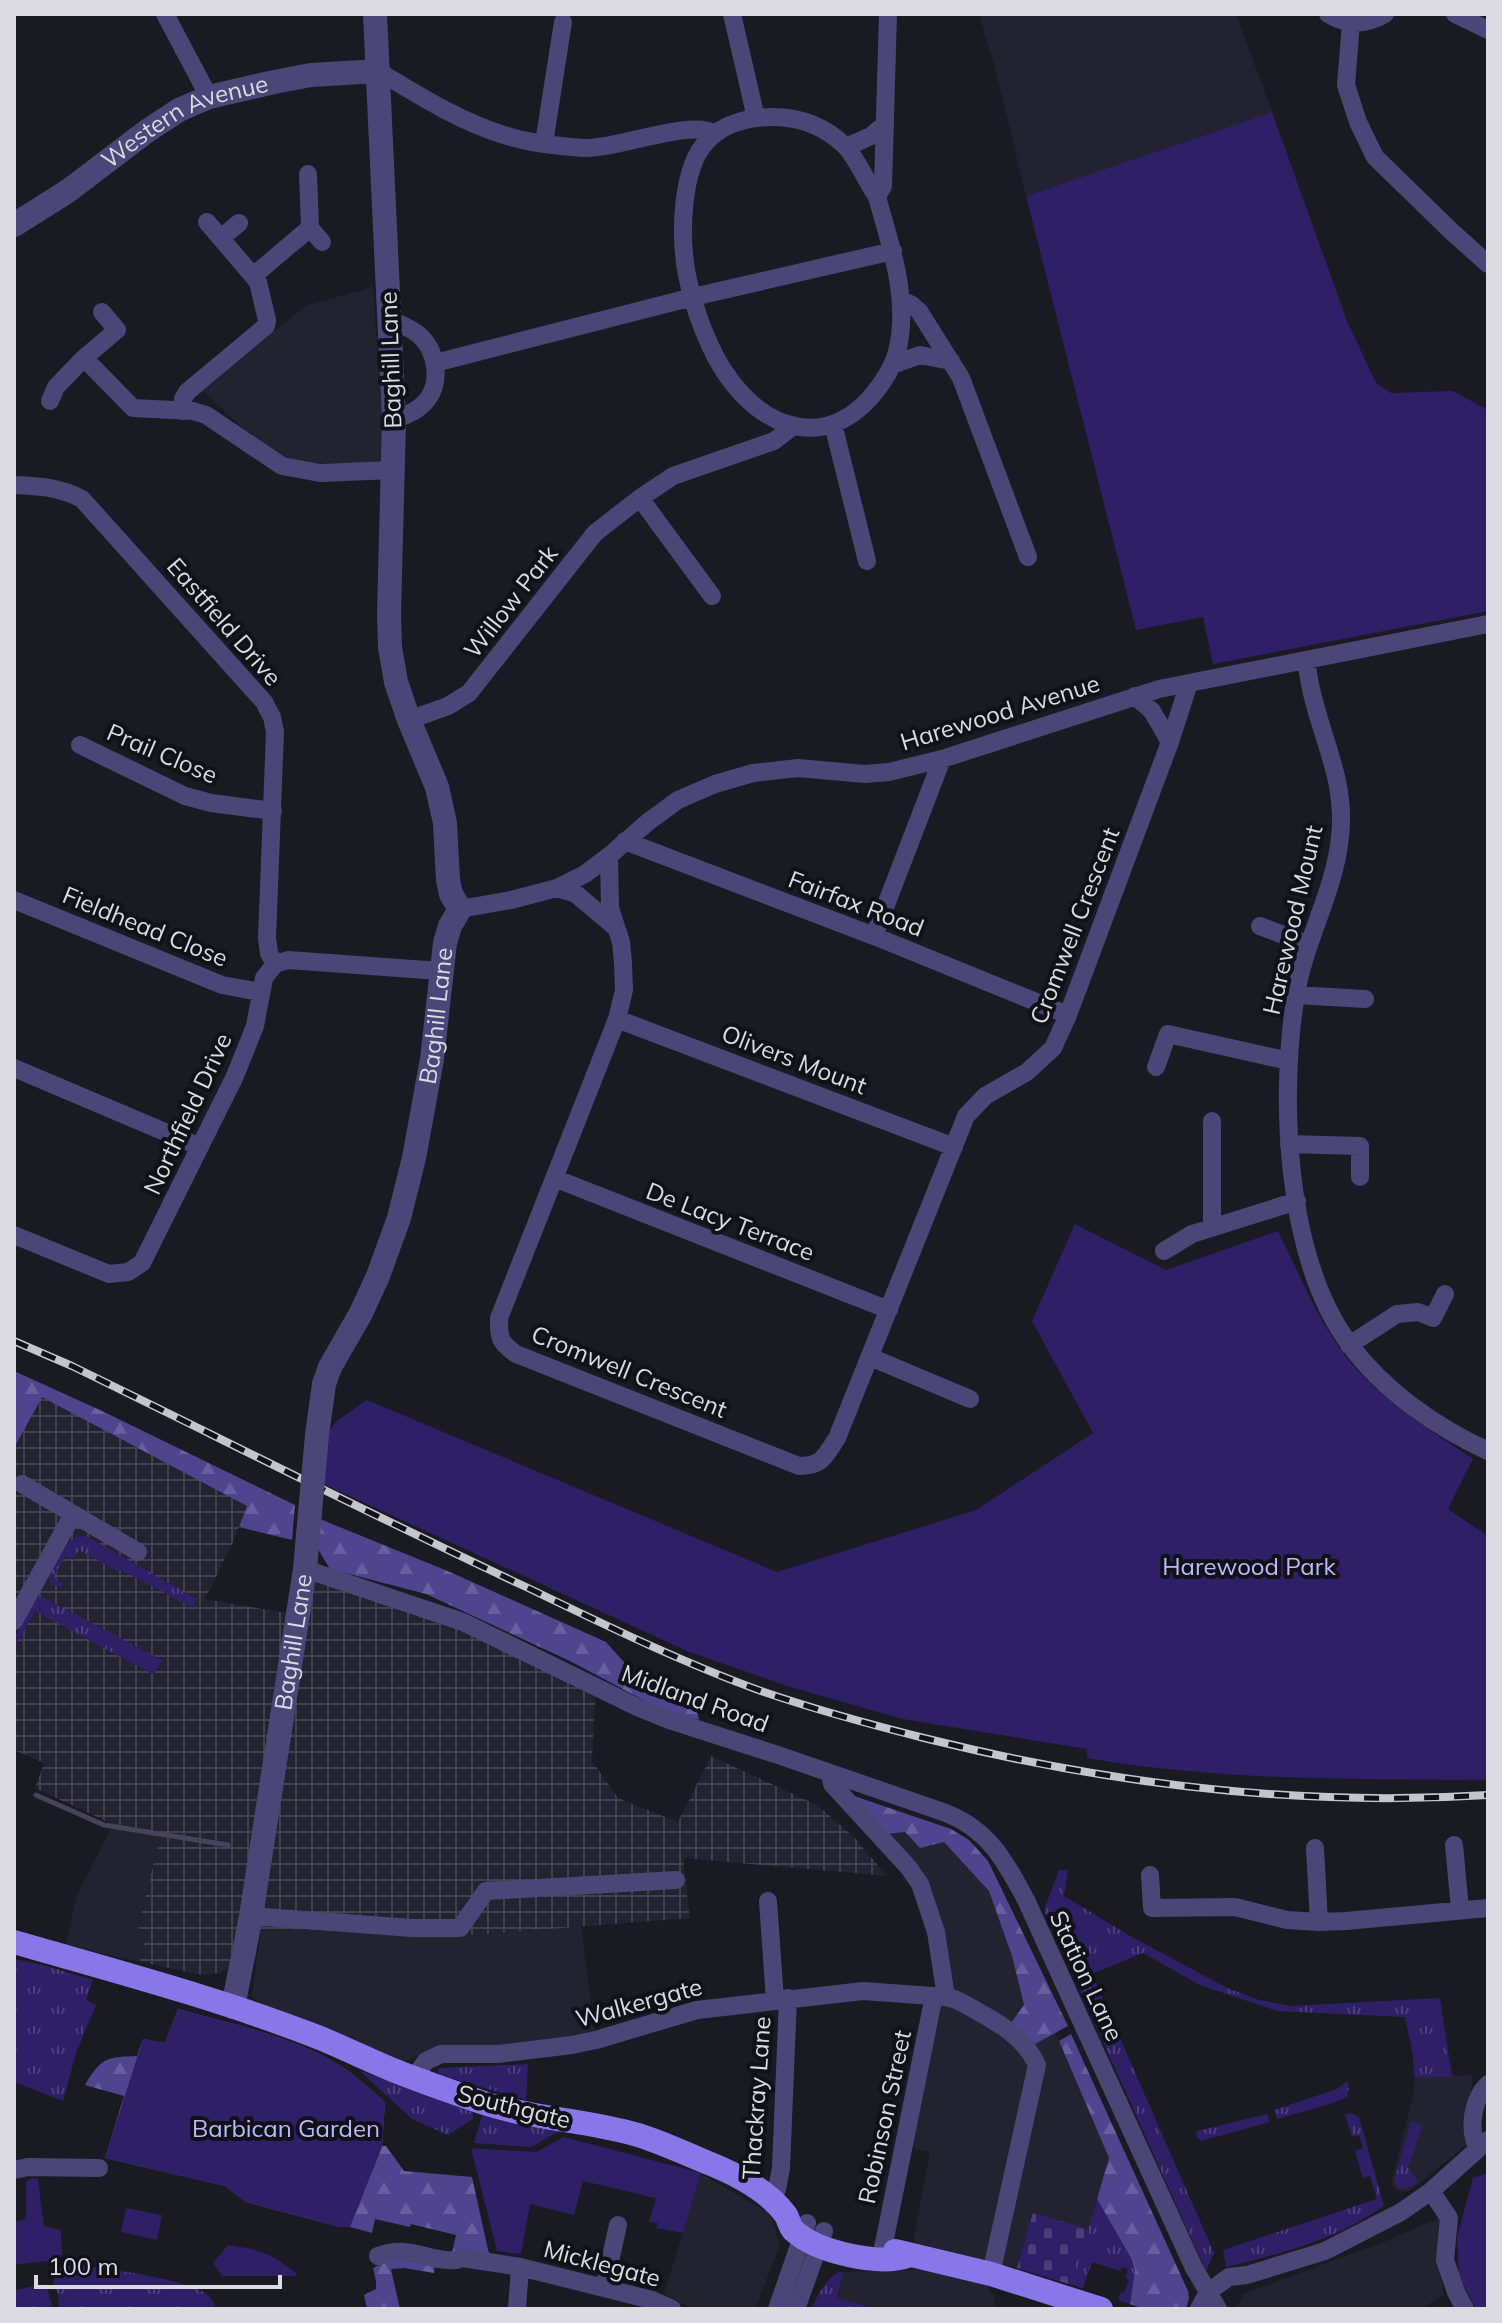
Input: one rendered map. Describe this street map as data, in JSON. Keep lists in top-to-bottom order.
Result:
{
  "streets": {
    "highway": ["Southgate"],
    "street": [
      "Western Avenue",
      "Baghill Lane",
      "Willow Park",
      "Eastfield Drive",
      "Harewood Avenue",
      "Prail Close",
      "Fairfax Road",
      "Harewood Mount",
      "Cromwell Crescent",
      "Fieldhead Close",
      "Olivers Mount",
      "Northfield Drive",
      "De Lacy Terrace",
      "Midland Road",
      "Station Lane",
      "Walkergate",
      "Thackray Lane",
      "Robinson Street",
      "Micklegate"
    ]
  },
  "crossings": [
    ["Western Avenue", "Baghill Lane"],
    ["Western Avenue", "Willow Park"],
    ["Baghill Lane", "Willow Park"],
    ["Baghill Lane", "Harewood Avenue"],
    ["Baghill Lane", "Midland Road"],
    ["Baghill Lane", "Southgate"],
    ["Eastfield Drive", "Prail Close"],
    ["Eastfield Drive", "Northfield Drive"],
    ["Harewood Avenue", "Fairfax Road"],
    ["Harewood Avenue", "Harewood Mount"],
    ["Harewood Avenue", "Cromwell Crescent"],
    ["Fairfax Road", "Cromwell Crescent"],
    ["Cromwell Crescent", "Olivers Mount"],
    ["Cromwell Crescent", "De Lacy Terrace"],
    ["Fieldhead Close", "Northfield Drive"],
    ["Midland Road", "Station Lane"],
    ["Walkergate", "Thackray Lane"],
    ["Walkergate", "Southgate"],
    ["Walkergate", "Robinson Street"],
    ["Thackray Lane", "Southgate"],
    ["Southgate", "Robinson Street"]
  ],
  "parks": ["Harewood Park", "Barbican Garden"],
  "scale_bar": "100 m"
}
